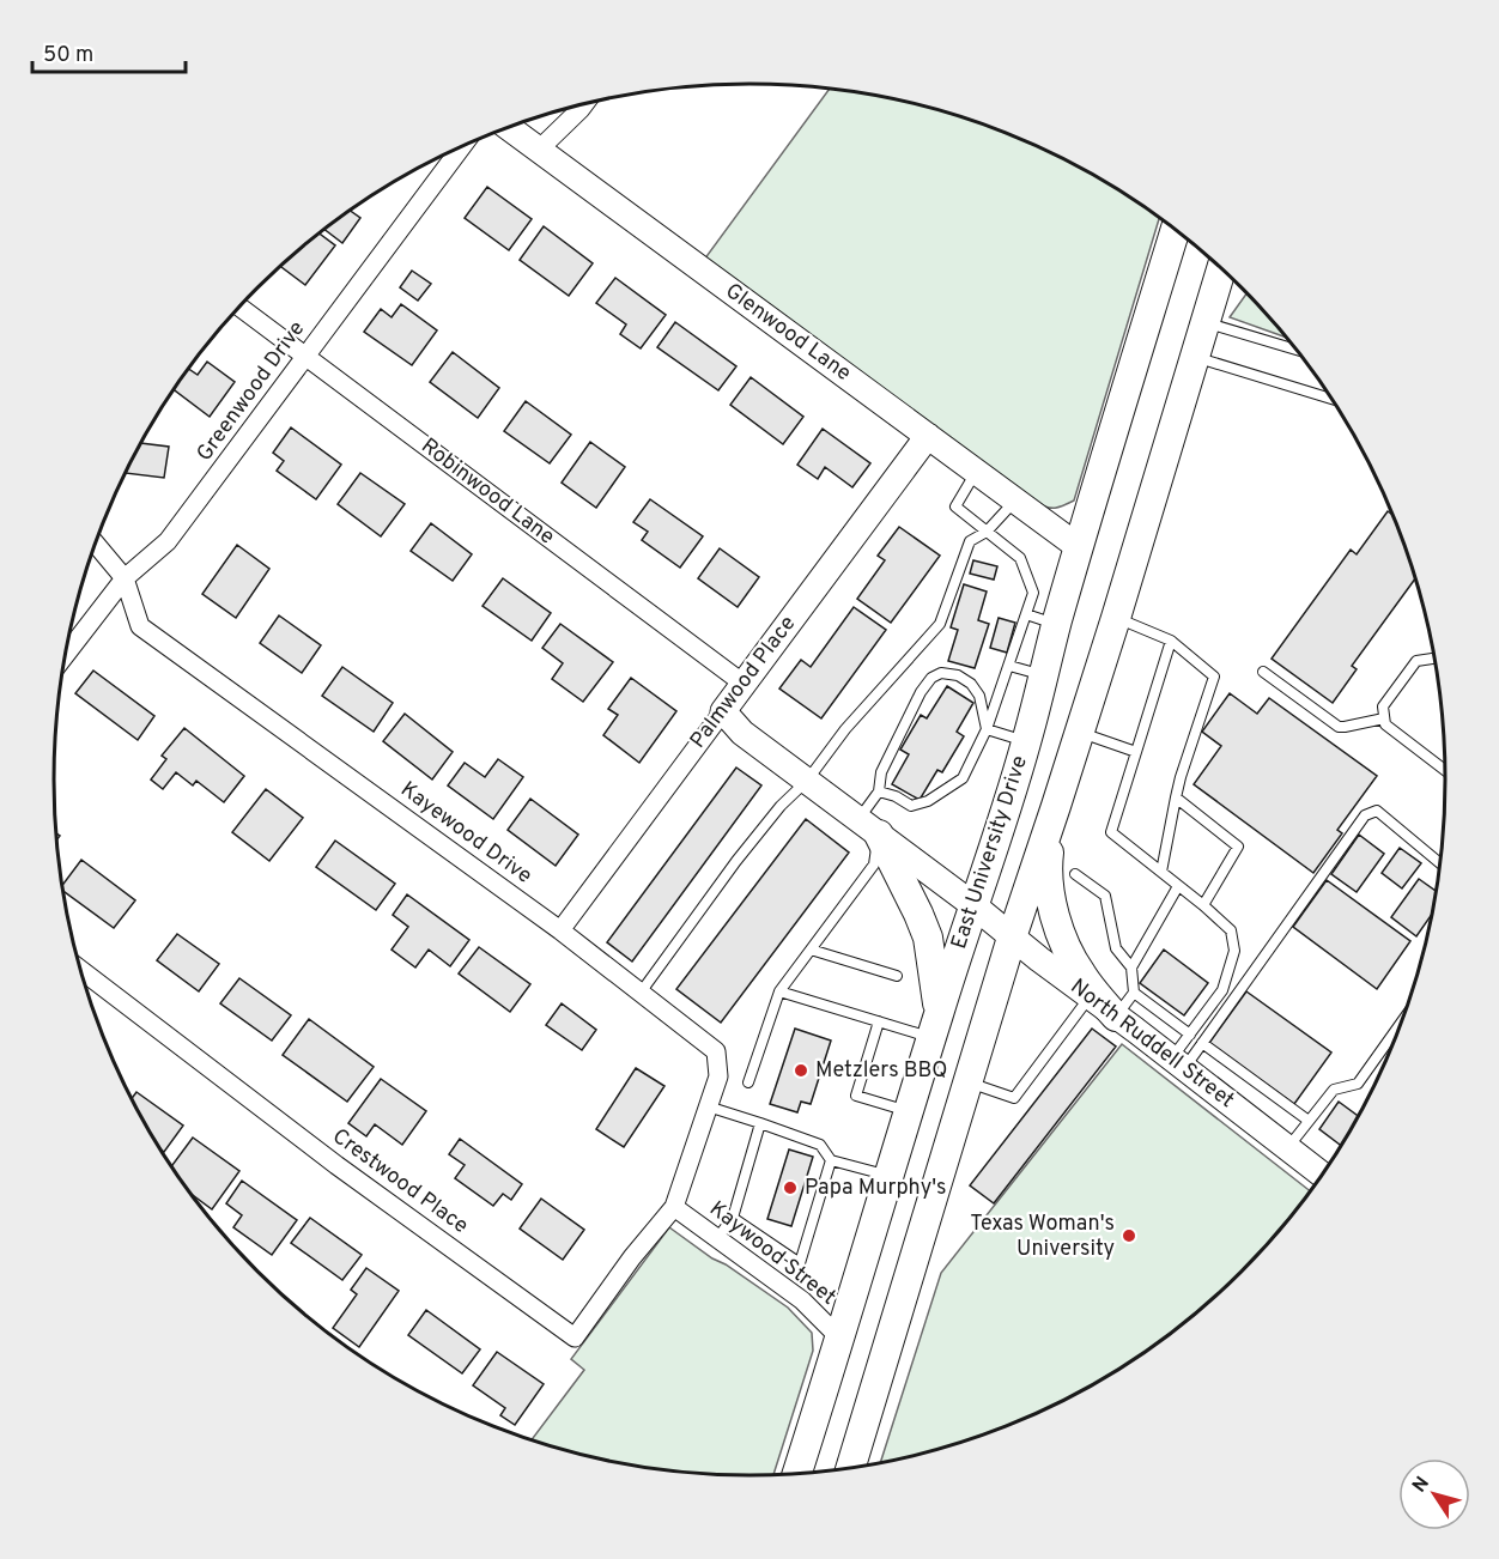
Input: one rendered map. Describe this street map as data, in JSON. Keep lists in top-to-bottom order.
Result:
{
  "streets": {
    "main road": ["East University Drive"],
    "street": [
      "Glenwood Lane",
      "Greenwood Drive",
      "Robinwood Lane",
      "Palmwood Place",
      "Kayewood Drive",
      "North Ruddell Street",
      "Crestwood Place",
      "Kaywood Street"
    ]
  },
  "crossings": [
    ["Glenwood Lane", "Palmwood Place"],
    ["Glenwood Lane", "East University Drive"],
    ["Greenwood Drive", "Robinwood Lane"],
    ["Greenwood Drive", "Kayewood Drive"],
    ["Robinwood Lane", "Palmwood Place"],
    ["Palmwood Place", "Kayewood Drive"],
    ["Kayewood Drive", "Crestwood Place"],
    ["Kayewood Drive", "Kaywood Street"],
    ["East University Drive", "North Ruddell Street"],
    ["East University Drive", "Kaywood Street"],
    ["Crestwood Place", "Kaywood Street"]
  ],
  "places": ["Metzlers BBQ", "Papa Murphy's", "Texas Woman's University"],
  "scale_bar": "50 m",
  "north": "top left"
}
